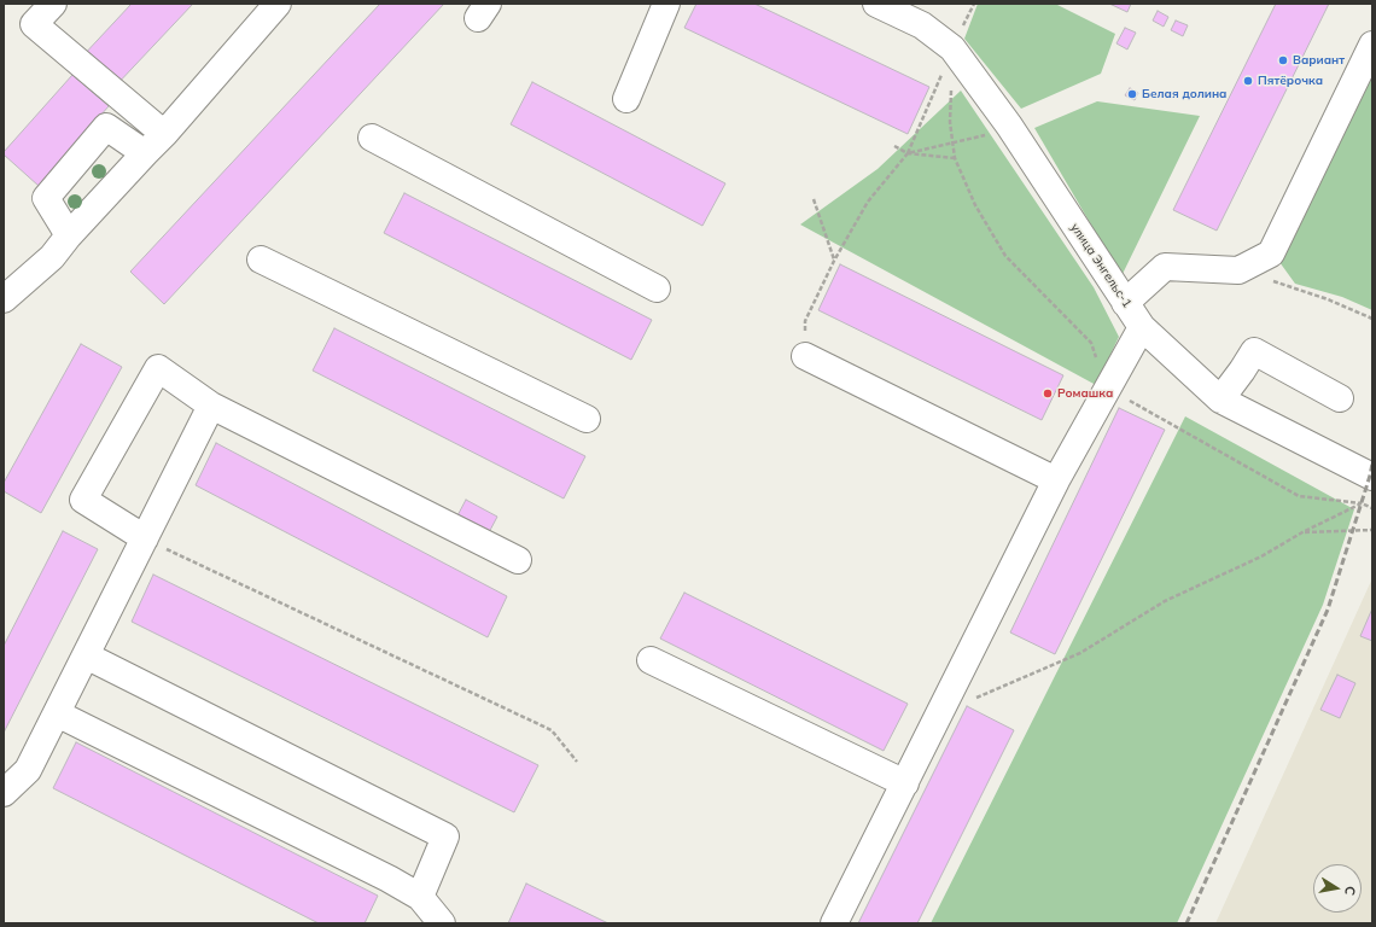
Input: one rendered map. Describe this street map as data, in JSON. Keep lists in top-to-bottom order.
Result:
{
  "streets": {
    "street": ["улица Энгельс-1"]
  },
  "places": [
    "Вариант",
    "Пятёрочка",
    "Белая долина",
    "Ромашка"
  ],
  "north": "right"
}
